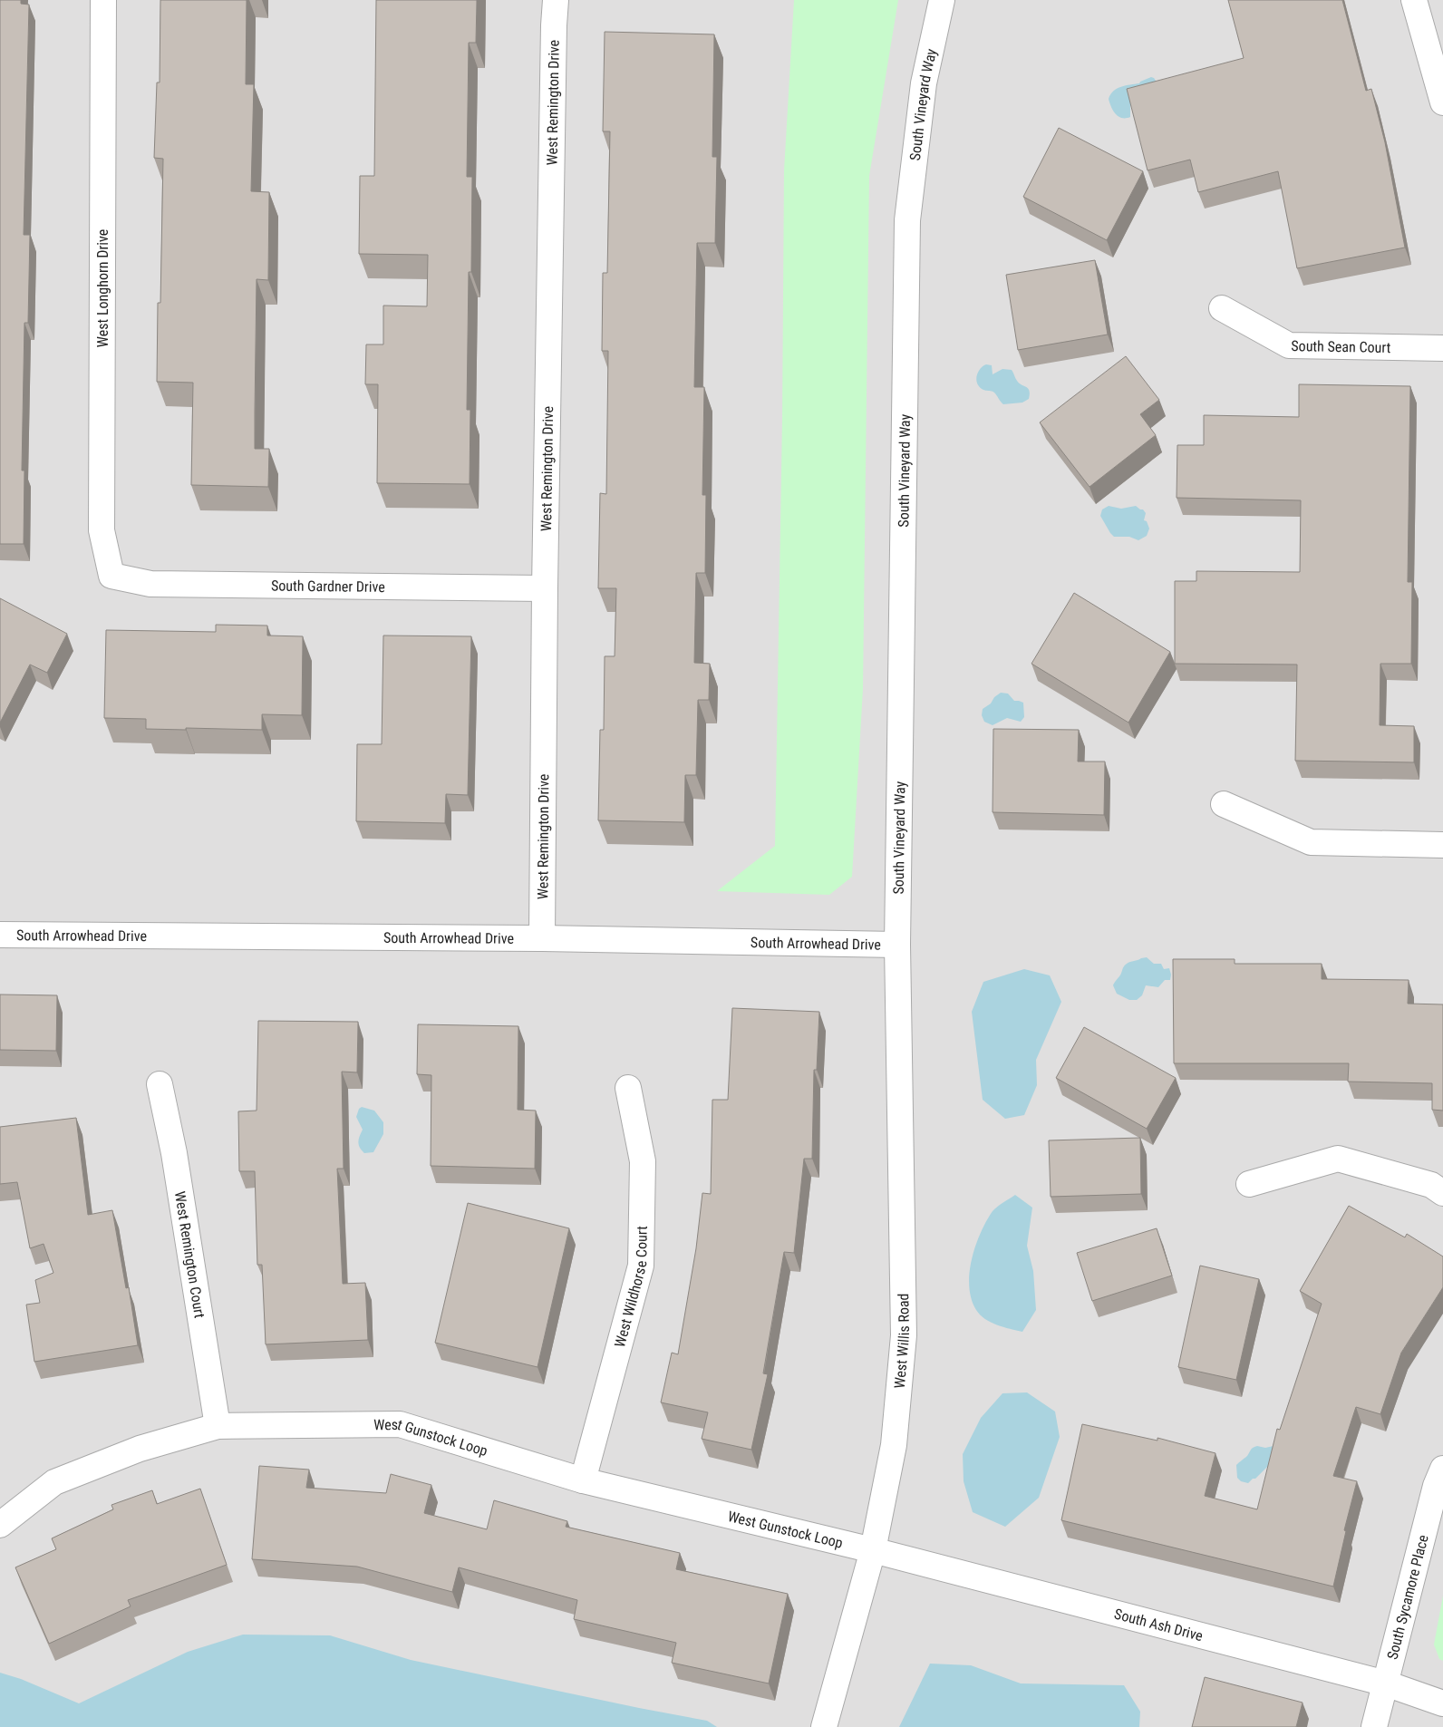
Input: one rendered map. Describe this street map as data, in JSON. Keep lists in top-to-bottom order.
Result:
{
  "streets": {
    "street": [
      "West Remington Drive",
      "South Vineyard Way",
      "West Longhorn Drive",
      "South Sean Court",
      "South Gardner Drive",
      "South Arrowhead Drive",
      "West Remington Court",
      "West Wildhorse Court",
      "West Willis Road",
      "West Gunstock Loop",
      "South Sycamore Place",
      "South Ash Drive"
    ]
  },
  "crossings": [
    ["West Remington Drive", "South Gardner Drive"],
    ["West Remington Drive", "South Arrowhead Drive"],
    ["South Vineyard Way", "South Arrowhead Drive"],
    ["South Vineyard Way", "West Willis Road"],
    ["West Longhorn Drive", "South Gardner Drive"],
    ["South Arrowhead Drive", "West Willis Road"],
    ["West Remington Court", "West Gunstock Loop"],
    ["West Wildhorse Court", "West Gunstock Loop"],
    ["West Willis Road", "West Gunstock Loop"],
    ["West Willis Road", "South Ash Drive"],
    ["West Gunstock Loop", "South Ash Drive"],
    ["South Sycamore Place", "South Ash Drive"]
  ]
}
